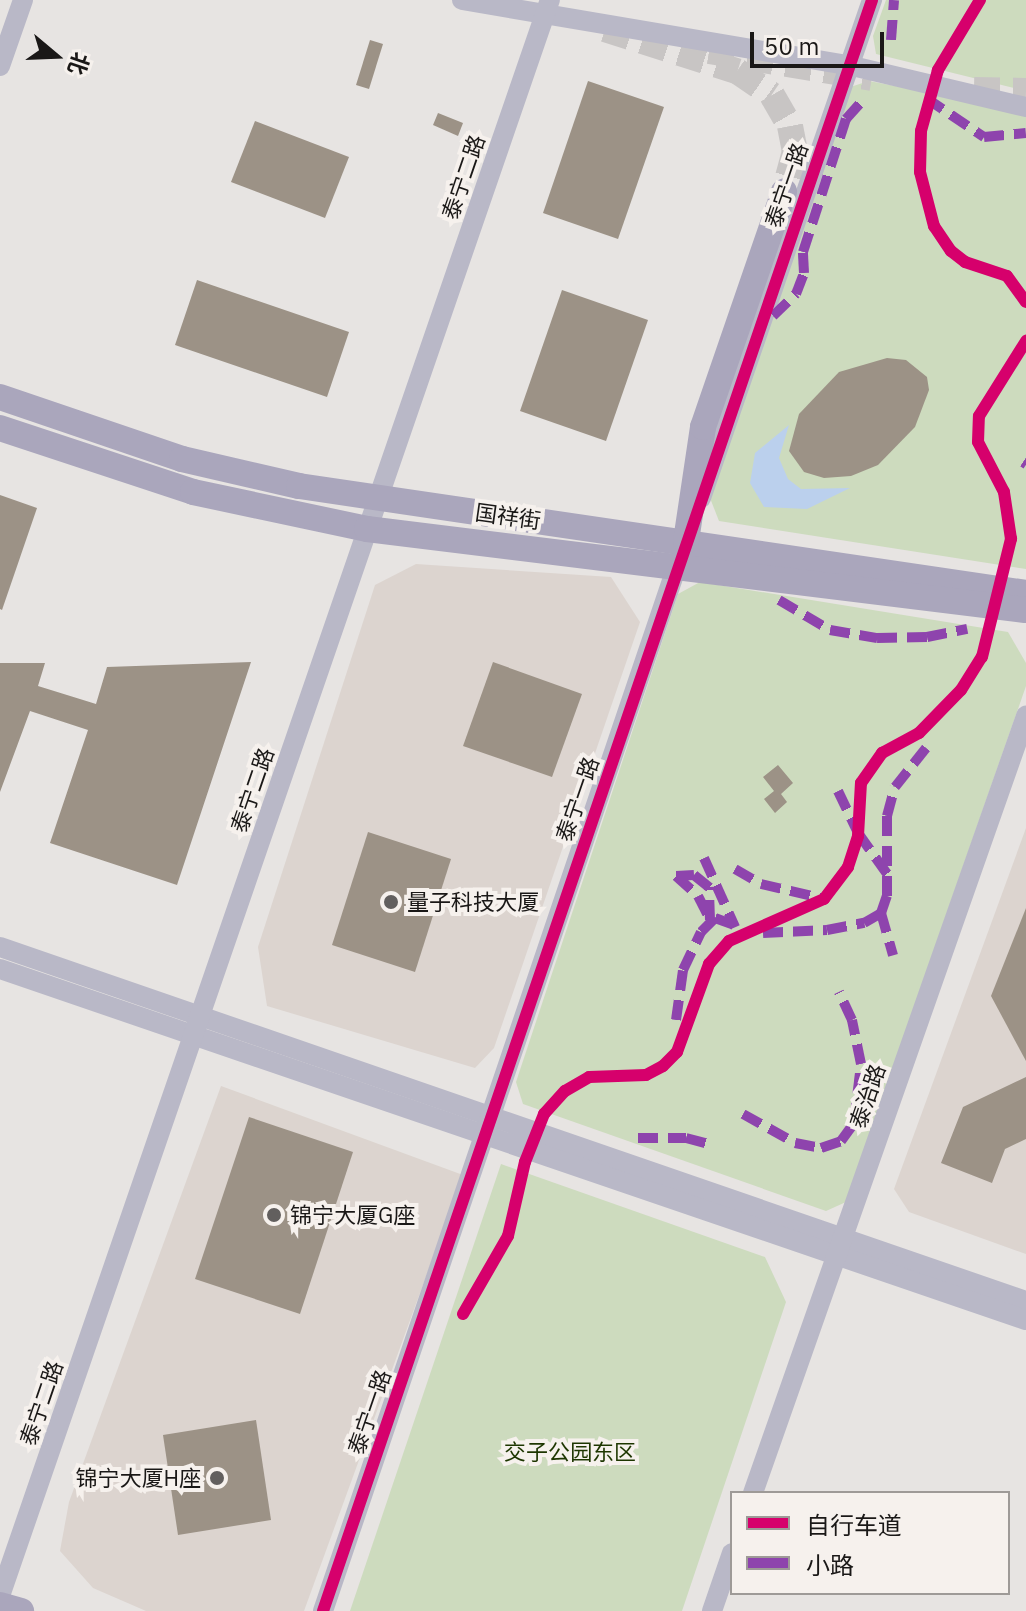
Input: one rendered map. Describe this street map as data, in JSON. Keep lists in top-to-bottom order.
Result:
{
  "streets": {
    "main road": ["国祥街"],
    "street": ["泰宁二路", "泰宁一路", "泰治路"]
  },
  "crossings": [
    ["泰宁二路", "国祥街"],
    ["泰宁一路", "国祥街"]
  ],
  "parks": ["交子公园东区"],
  "places": ["量子科技大厦", "锦宁大厦G座", "锦宁大厦H座"],
  "legend": ["自行车道", "小路"],
  "scale_bar": "50 m",
  "north": "right"
}
